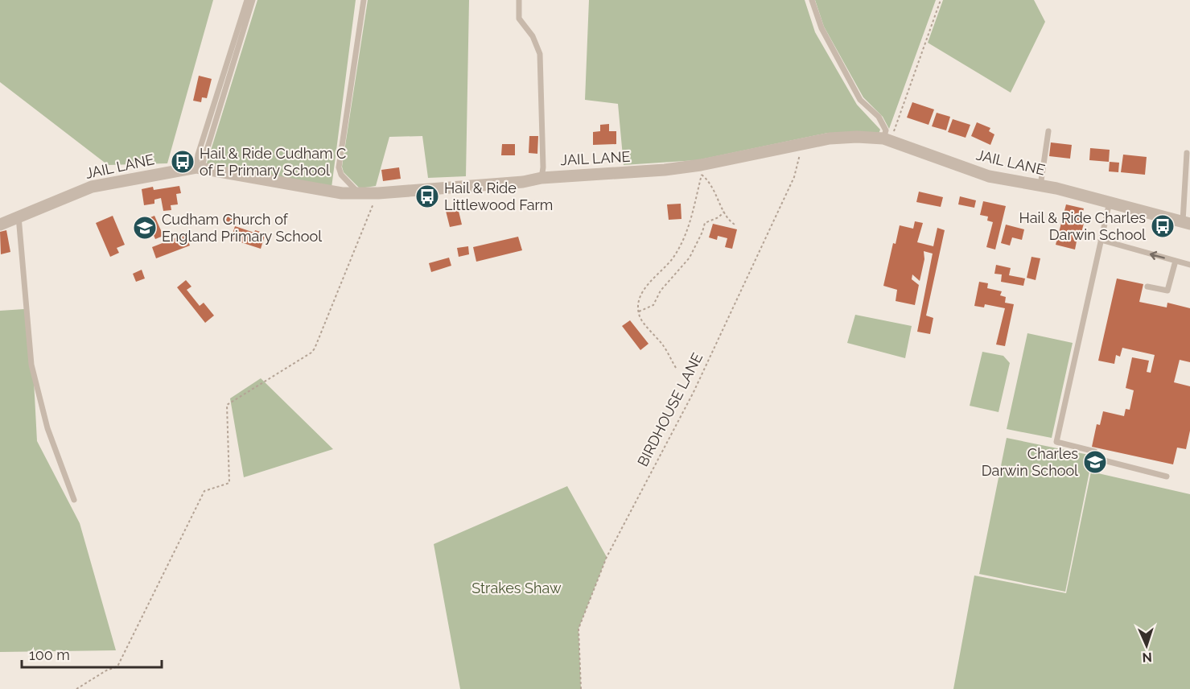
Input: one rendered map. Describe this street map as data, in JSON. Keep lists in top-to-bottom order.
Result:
{
  "streets": {
    "street": ["JAIL LANE"],
    "path": ["BIRDHOUSE LANE"]
  },
  "crossings": [
    ["JAIL LANE", "BIRDHOUSE LANE"]
  ],
  "parks": ["Strakes Shaw"],
  "places": {
    "bus stop": ["Hail & Ride Cudham C of E Primary School", "Hail & Ride Littlewood Farm", "Hail & Ride Charles Darwin School"],
    "school or university": ["Cudham Church of England Primary School", "Charles Darwin School"]
  },
  "scale_bar": "100 m",
  "north": "bottom"
}
